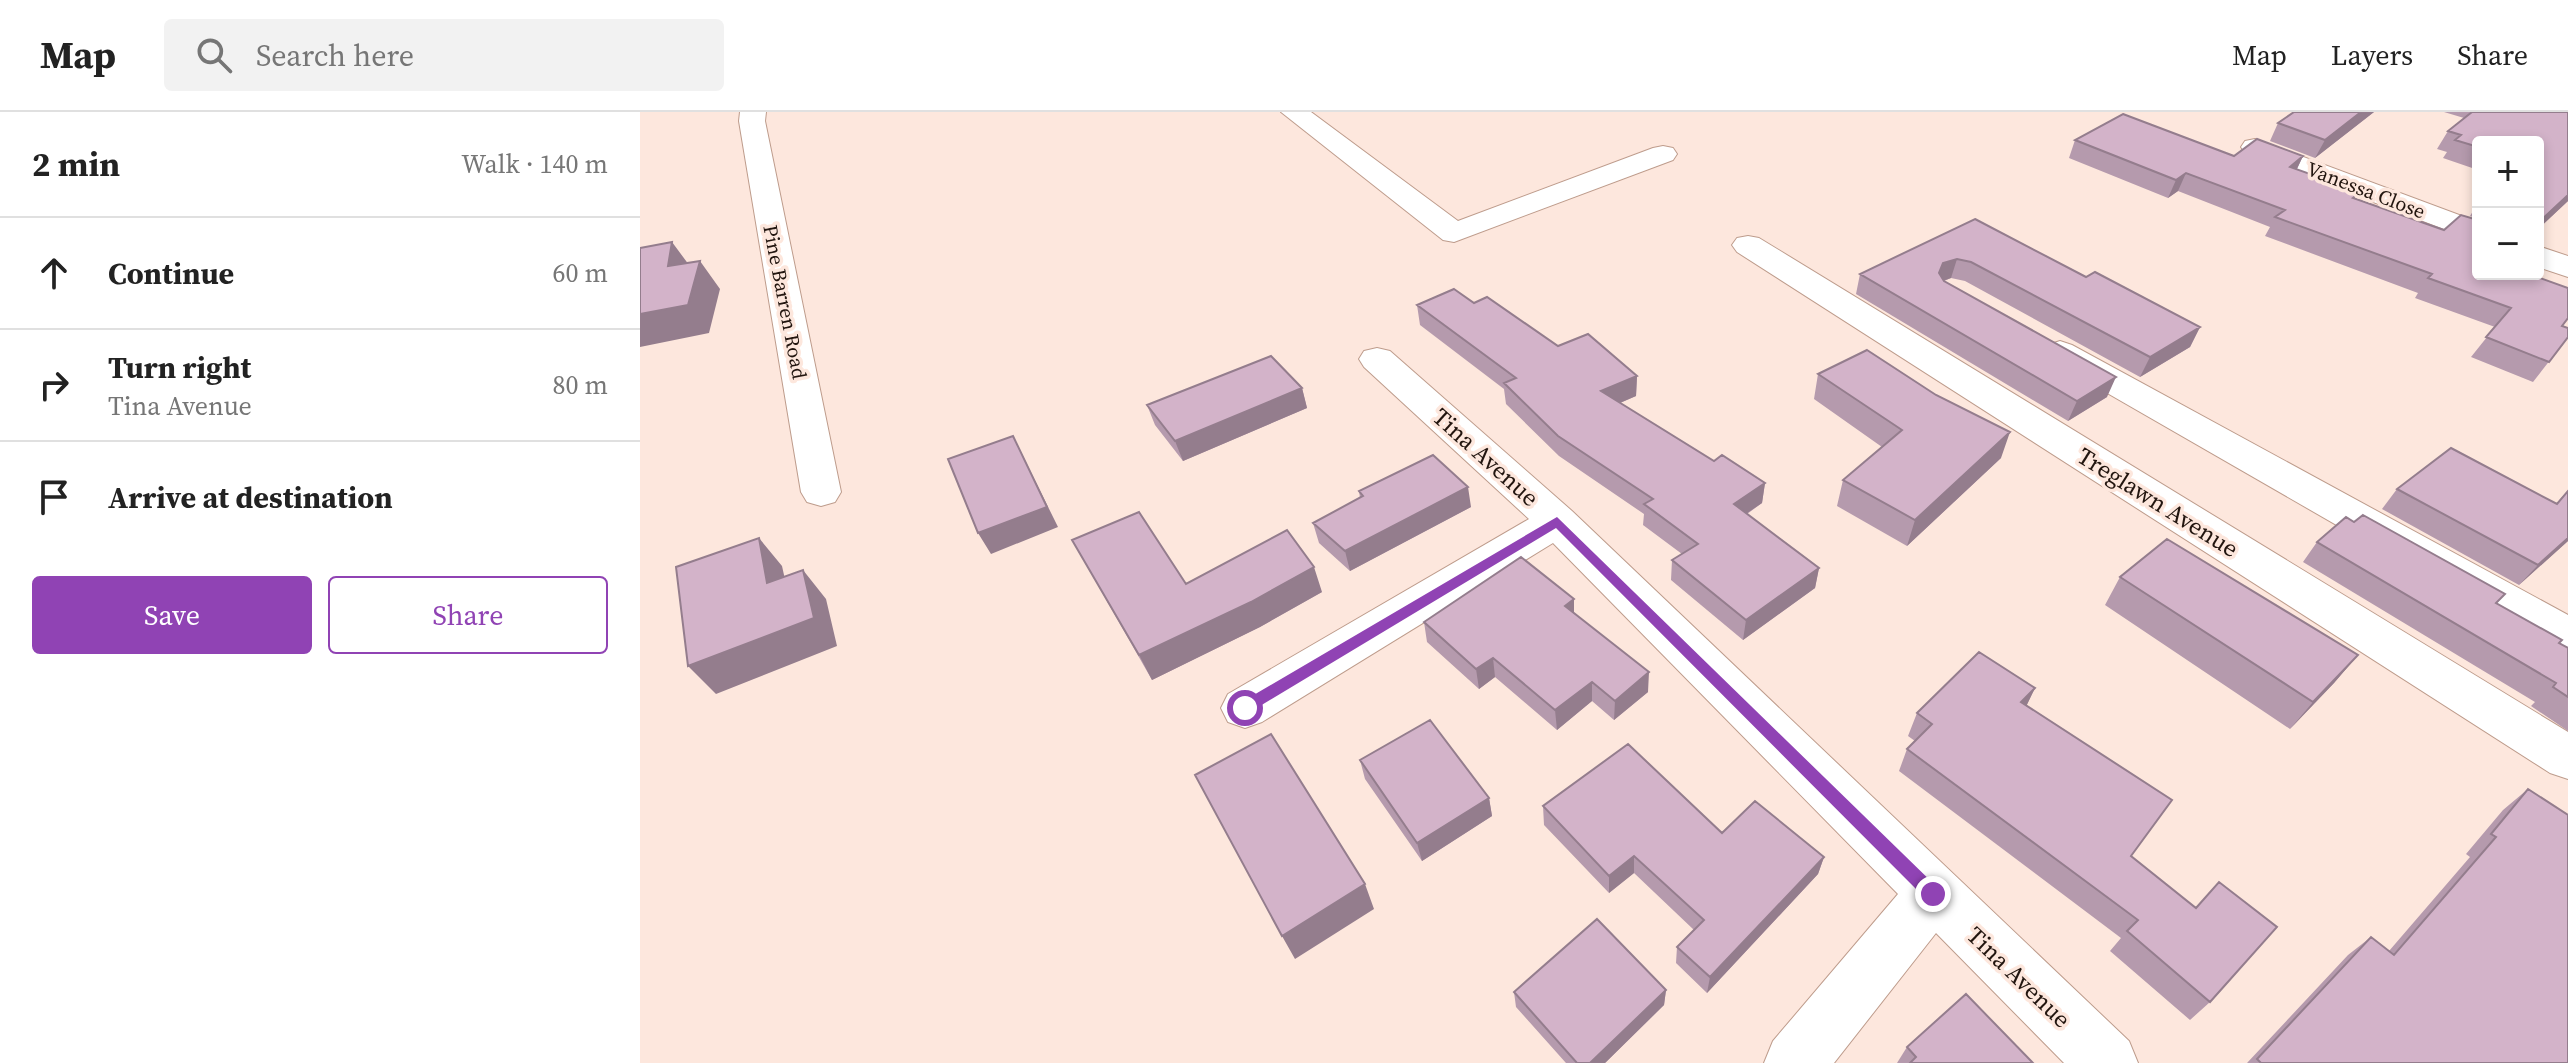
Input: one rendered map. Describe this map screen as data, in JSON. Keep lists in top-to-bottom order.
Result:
{
  "streets": {
    "street": [
      "Vanessa Close",
      "Pine Barren Road",
      "Tina Avenue",
      "Treglawn Avenue"
    ]
  },
  "page": {
    "header": "Map",
    "search": "Search here",
    "nav": ["Map", "Layers", "Share"],
    "heading": ["2 min", "Walk · 140 m"],
    "map_buttons": ["+", "−"],
    "list": [
      ["Continue", "60 m"],
      ["Turn right", "Tina Avenue", "80 m"],
      "Arrive at destination"
    ],
    "buttons": ["Save", "Share"]
  }
}
